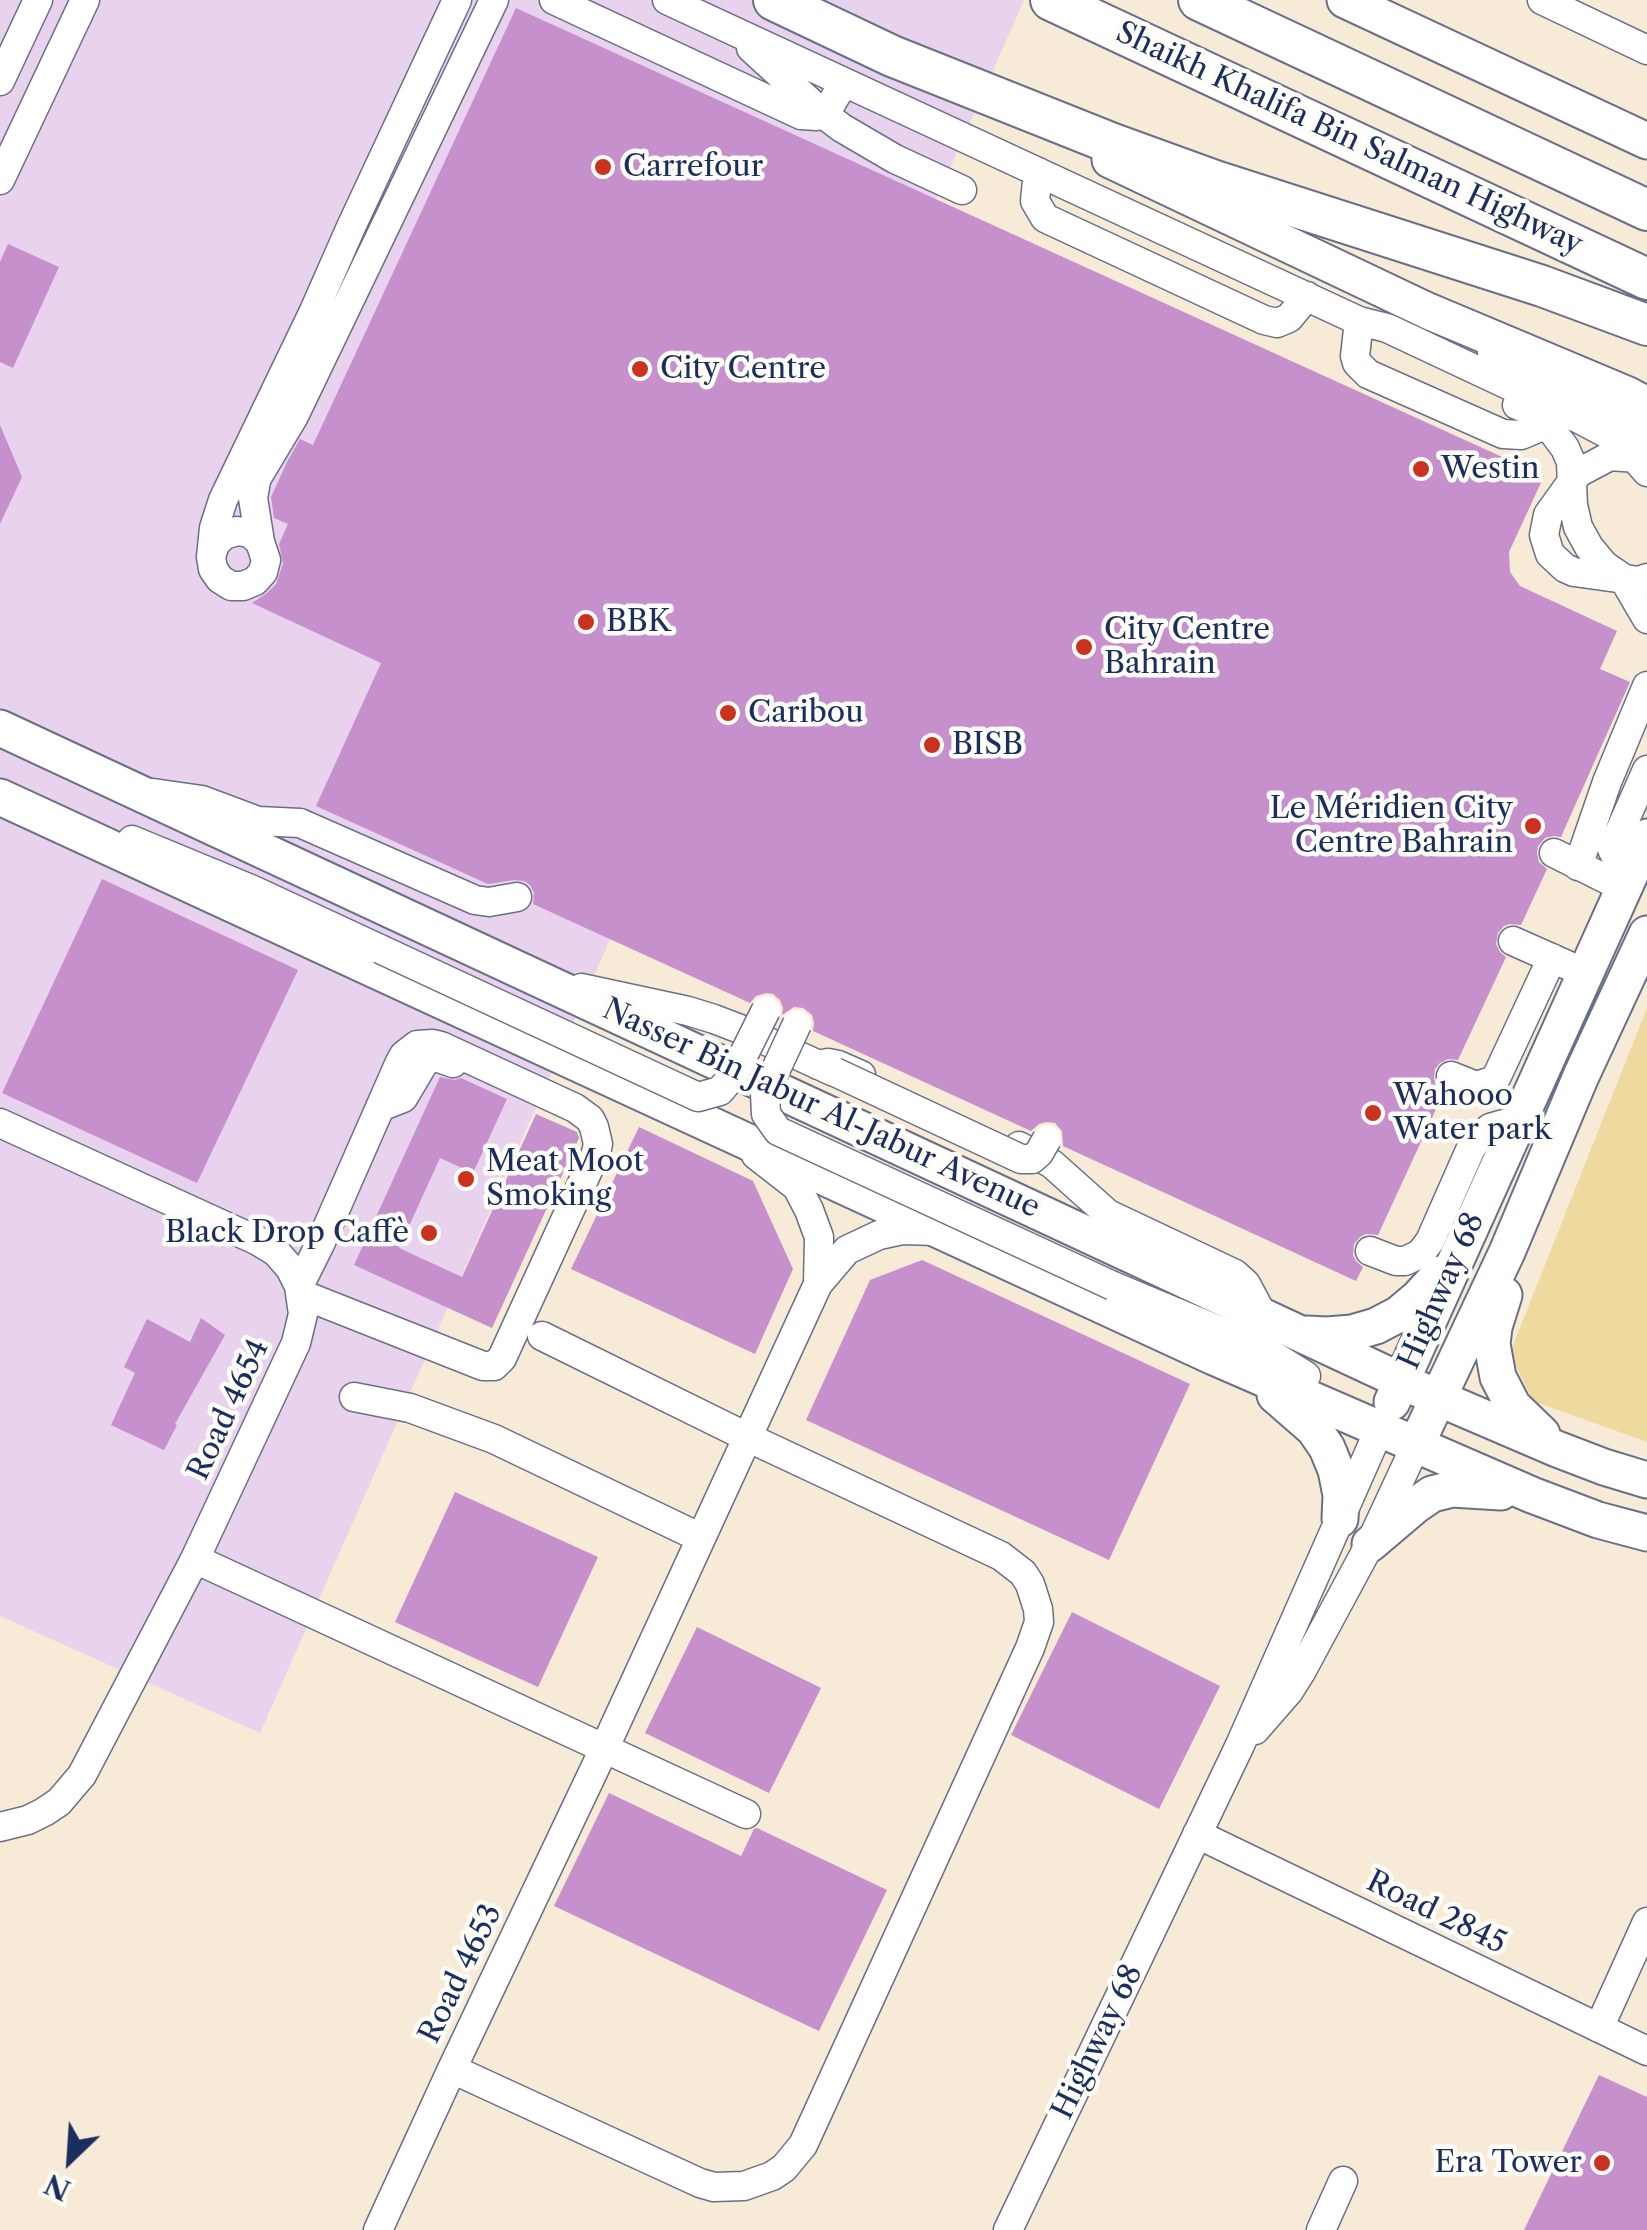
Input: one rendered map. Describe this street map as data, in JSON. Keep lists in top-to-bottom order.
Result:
{
  "streets": {
    "highway": ["Shaikh Khalifa Bin Salman Highway"],
    "main road": ["Nasser Bin Jabur Al-Jabur Avenue", "Highway 68"],
    "street": ["Road 4654", "Road 2845", "Road 4653"]
  },
  "crossings": [
    ["Nasser Bin Jabur Al-Jabur Avenue", "Highway 68"],
    ["Nasser Bin Jabur Al-Jabur Avenue", "Road 4653"],
    ["Highway 68", "Road 2845"]
  ],
  "places": [
    "Carrefour",
    "City Centre",
    "Westin",
    "BBK",
    "City Centre Bahrain",
    "Caribou",
    "BISB",
    "Le Méridien City Centre Bahrain",
    "Wahooo Water park",
    "Meat Moot Smoking",
    "Black Drop Caffè",
    "Era Tower"
  ],
  "north": "bottom left"
}
